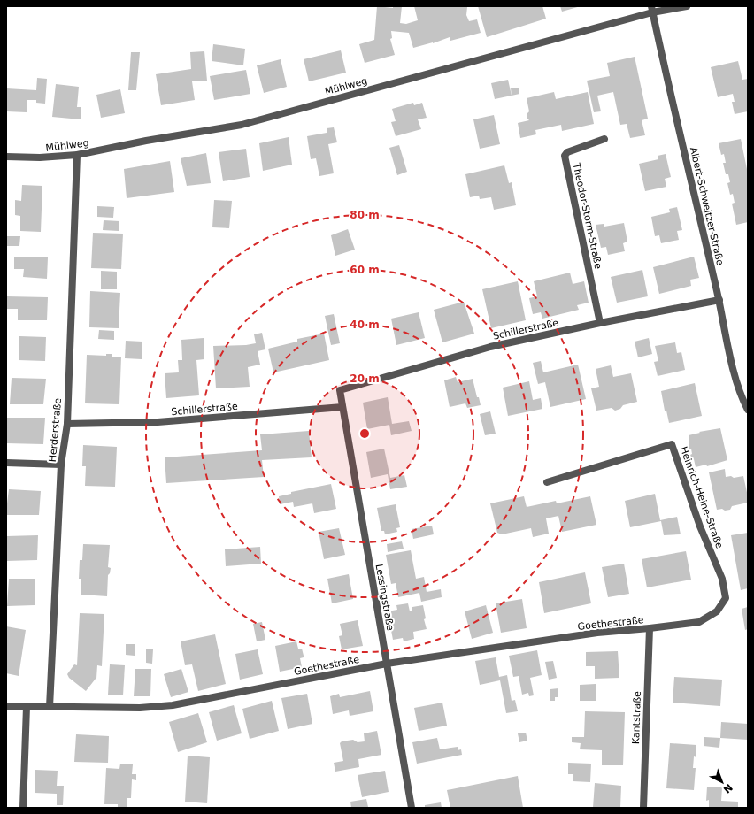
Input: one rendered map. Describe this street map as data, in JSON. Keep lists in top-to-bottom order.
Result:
{
  "streets": {
    "street": [
      "Mühlweg",
      "Albert-Schweitzer-Straße",
      "Theodor-Storm-Straße",
      "Schillerstraße",
      "Herderstraße",
      "Heinrich-Heine-Straße",
      "Lessingstraße",
      "Goethestraße",
      "Kantstraße"
    ]
  },
  "crossings": [
    ["Mühlweg", "Albert-Schweitzer-Straße"],
    ["Mühlweg", "Herderstraße"],
    ["Albert-Schweitzer-Straße", "Schillerstraße"],
    ["Theodor-Storm-Straße", "Schillerstraße"],
    ["Schillerstraße", "Herderstraße"],
    ["Schillerstraße", "Lessingstraße"],
    ["Herderstraße", "Goethestraße"],
    ["Heinrich-Heine-Straße", "Goethestraße"],
    ["Heinrich-Heine-Straße", "Kantstraße"],
    ["Lessingstraße", "Goethestraße"],
    ["Goethestraße", "Kantstraße"]
  ],
  "north": "bottom right",
  "rings": [
    "80 m",
    "60 m",
    "40 m",
    "20 m"
  ]
}
